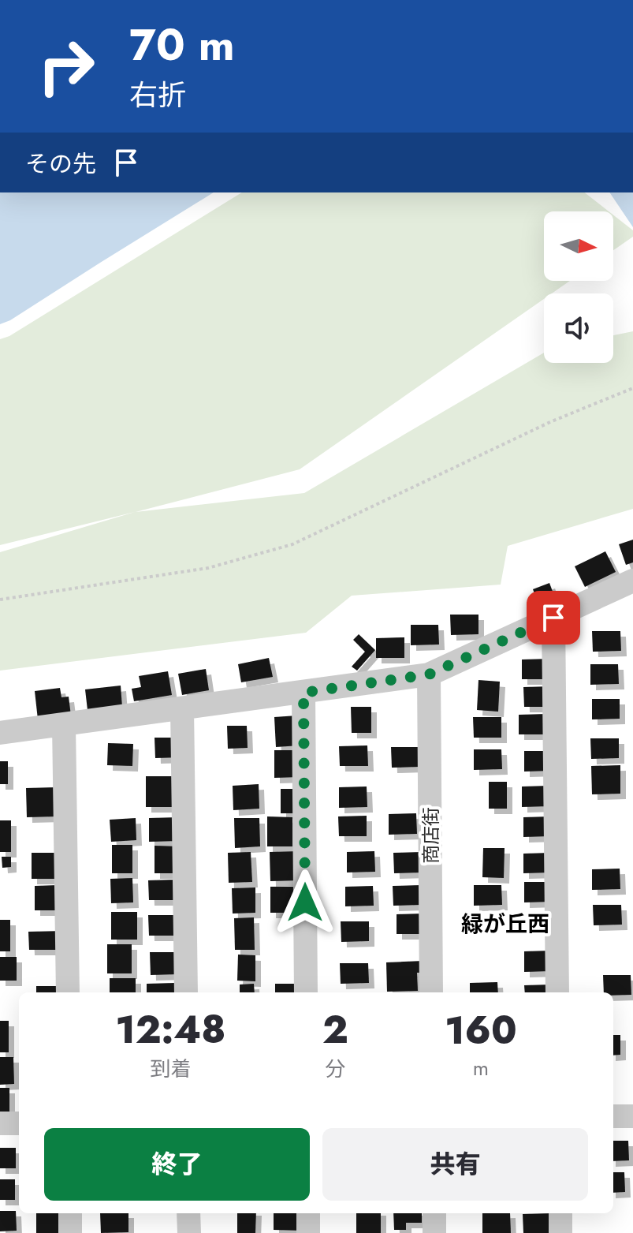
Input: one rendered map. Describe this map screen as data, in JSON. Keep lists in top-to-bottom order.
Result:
{
  "streets": {
    "street": ["商店街"]
  },
  "districts": ["緑が丘西"],
  "north": "right",
  "page": {
    "turn": ["70 m", "右折"],
    "then": "その先",
    "eta": [
      "12:48",
      "到着",
      "2",
      "分",
      "160",
      "m"
    ],
    "buttons": ["終了", "共有"]
  }
}
